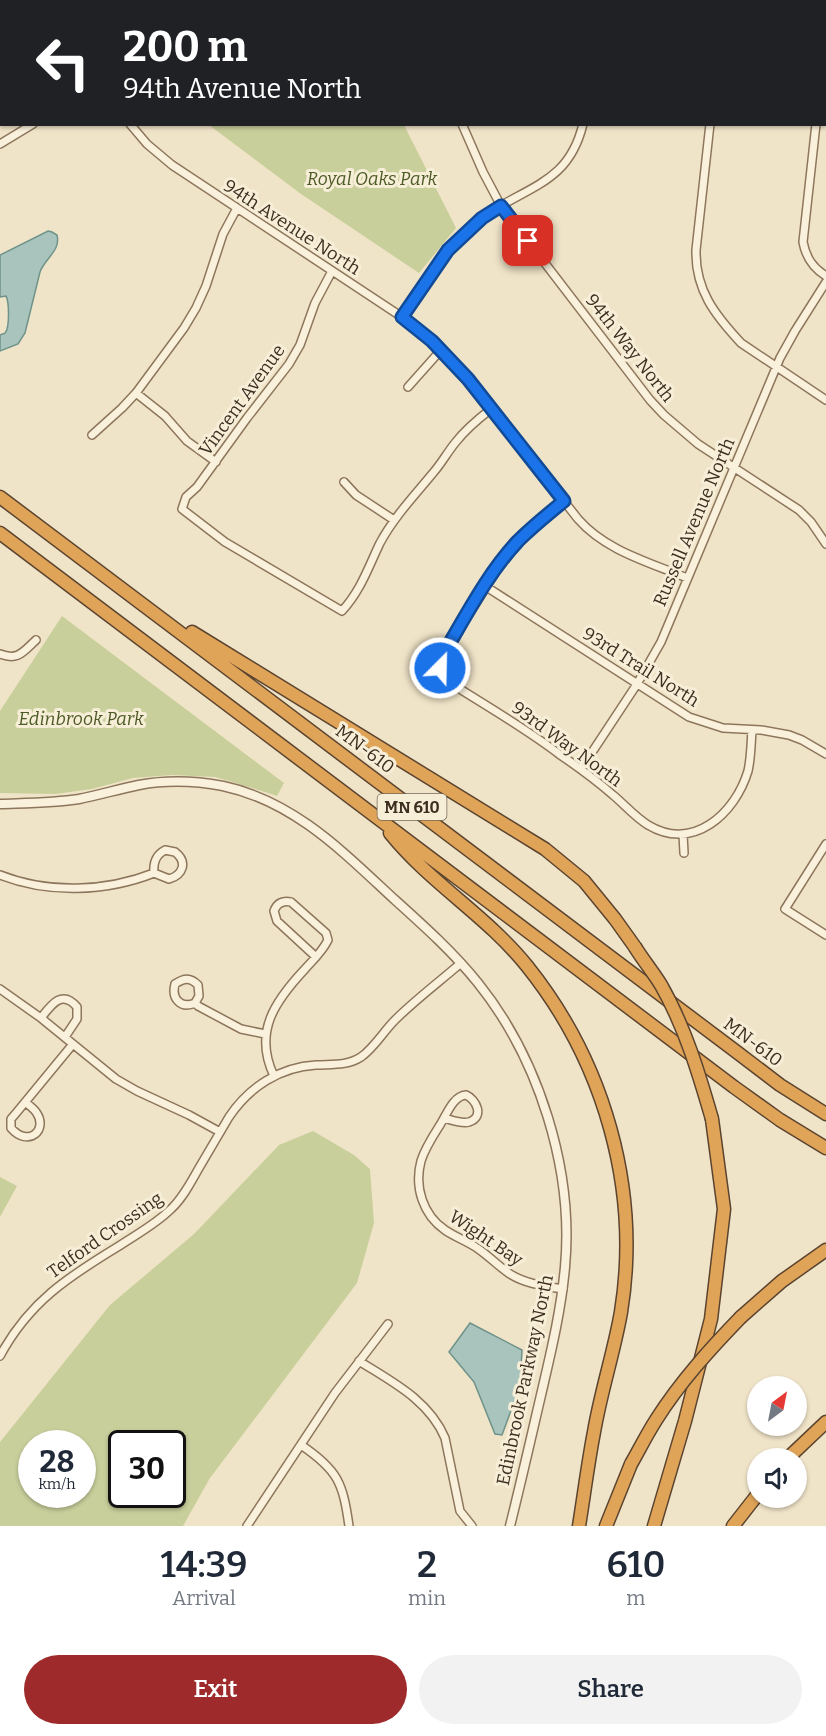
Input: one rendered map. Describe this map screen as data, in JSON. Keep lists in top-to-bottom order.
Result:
{
  "streets": {
    "highway": ["MN-610", "MN 610"],
    "street": [
      "94th Avenue North",
      "94th Way North",
      "Vincent Avenue",
      "Russell Avenue North",
      "93rd Trail North",
      "93rd Way North",
      "Telford Crossing",
      "Wight Bay",
      "Edinbrook Parkway North"
    ]
  },
  "crossings": [
    ["94th Avenue North", "Vincent Avenue"],
    ["94th Avenue North", "Russell Avenue North"],
    ["94th Way North", "Russell Avenue North"],
    ["Russell Avenue North", "93rd Trail North"],
    ["Russell Avenue North", "93rd Way North"],
    ["93rd Trail North", "93rd Way North"],
    ["Telford Crossing", "Edinbrook Parkway North"],
    ["Wight Bay", "Edinbrook Parkway North"]
  ],
  "parks": ["Royal Oaks Park", "Edinbrook Park"],
  "north": "top right",
  "page": {
    "turn": ["200 m", "94th Avenue North"],
    "speed": "28 km/h",
    "limit": "30",
    "eta": [
      "14:39",
      "Arrival",
      "2",
      "min",
      "610",
      "m"
    ],
    "buttons": ["Exit", "Share"]
  }
}
